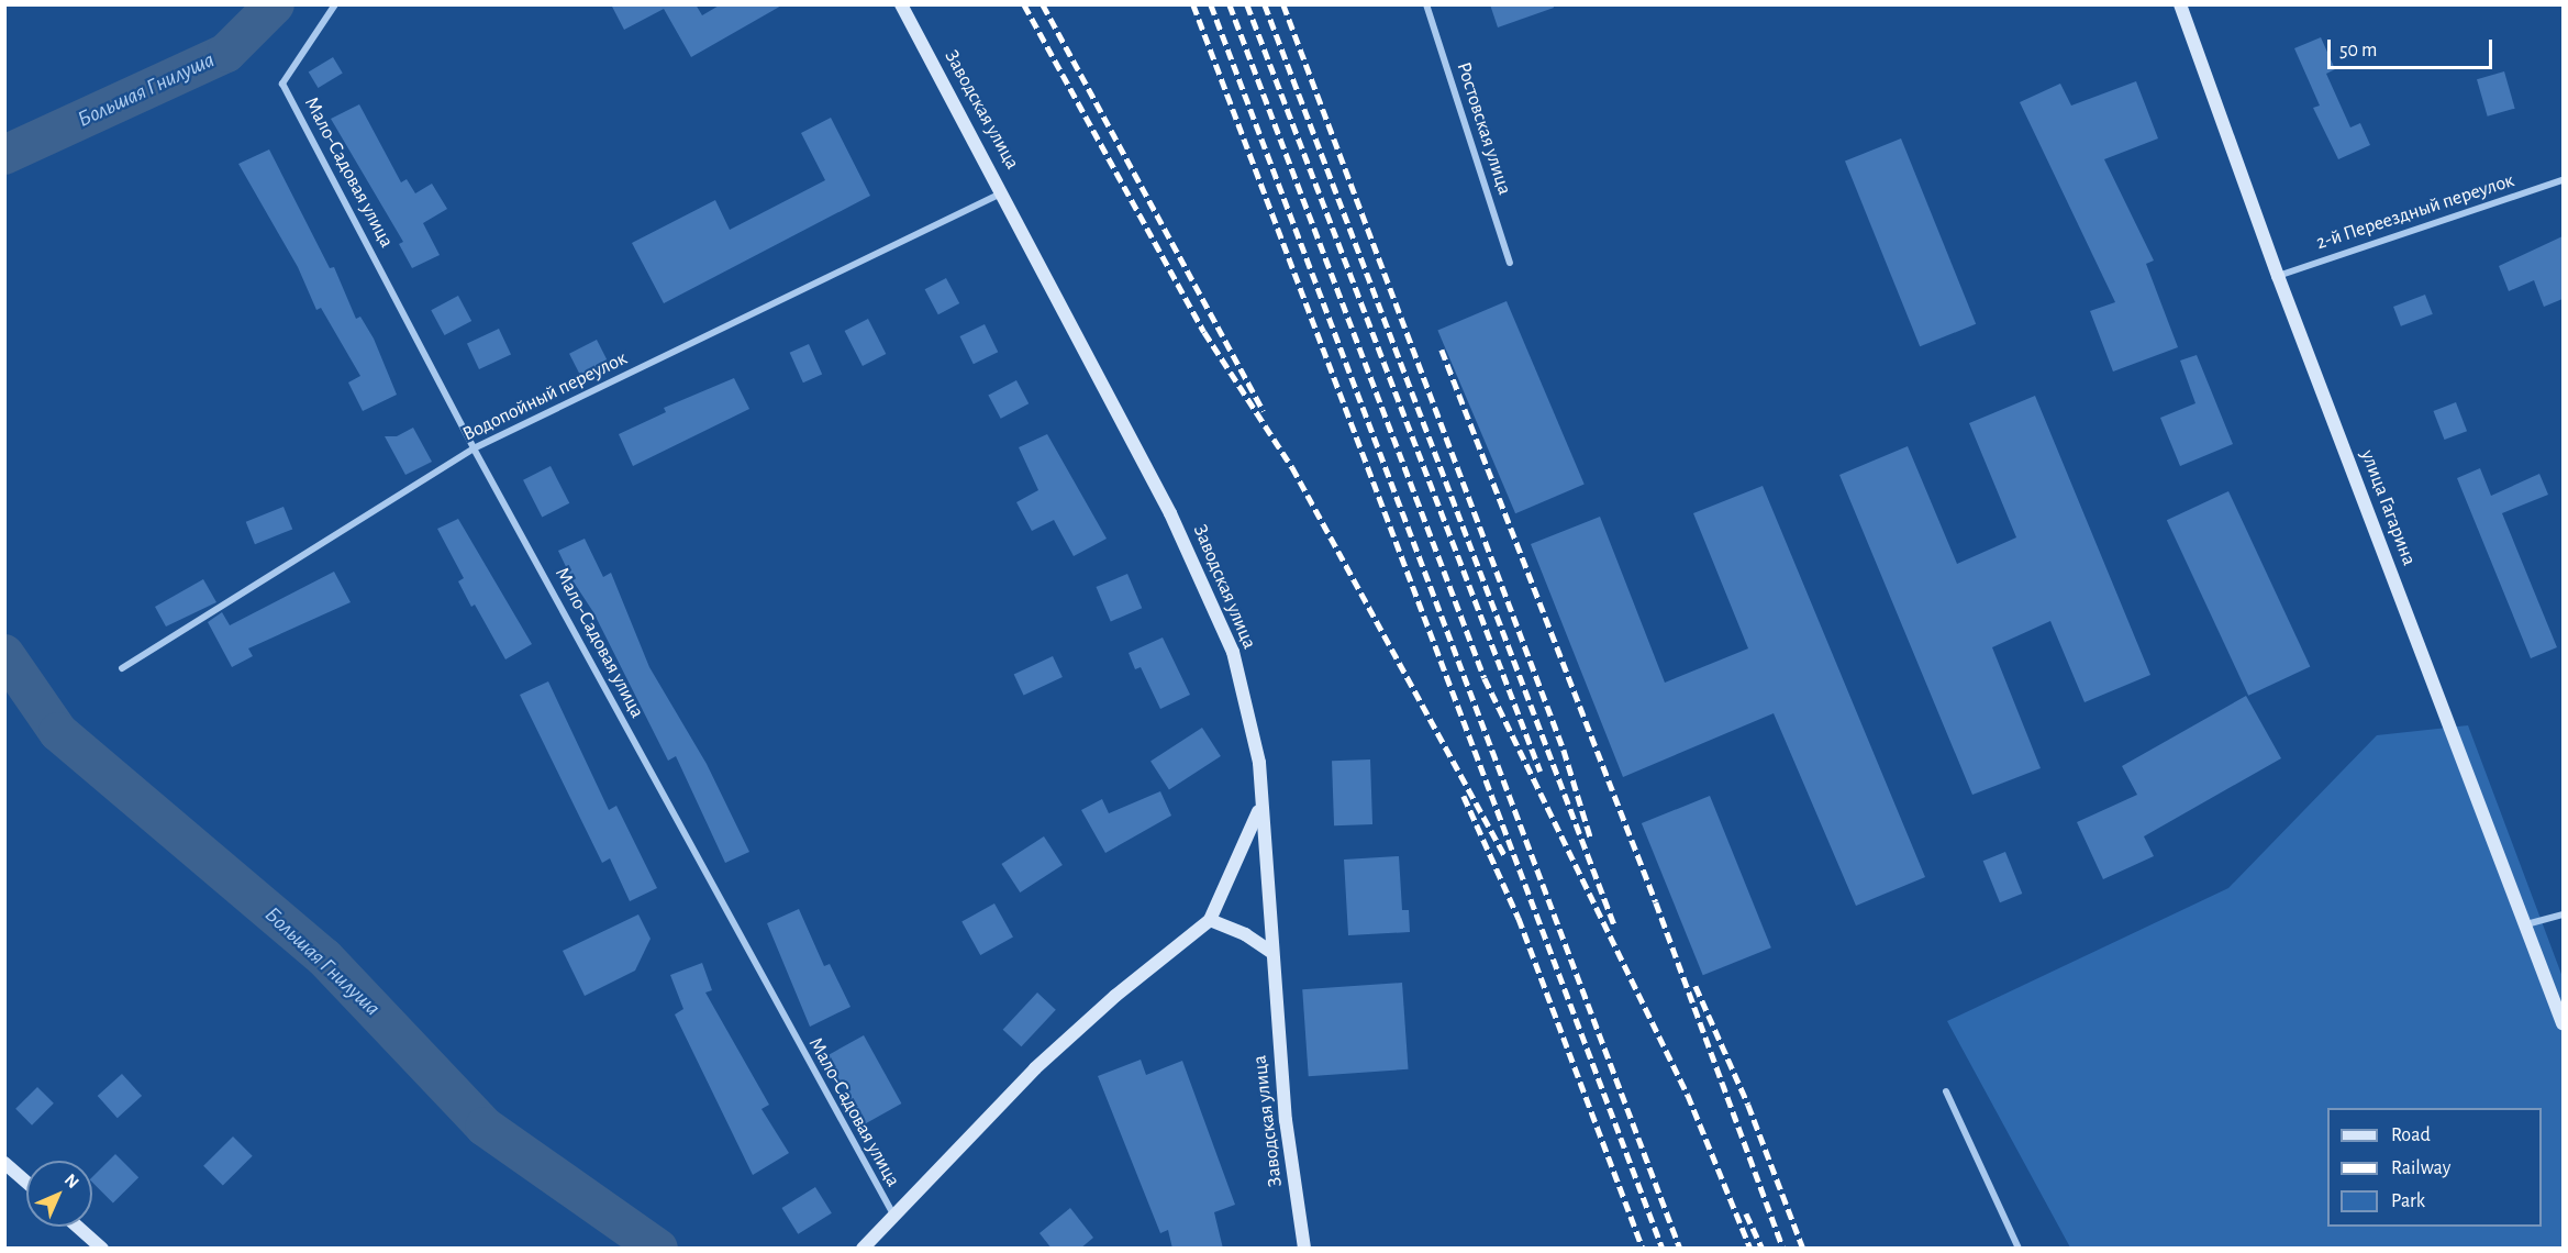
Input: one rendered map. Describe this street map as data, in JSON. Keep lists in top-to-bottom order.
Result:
{
  "streets": {
    "main road": ["Заводская улица", "улица Гагарина"],
    "street": [
      "Ростовская улица",
      "Мало-Садовая улица",
      "2-й Переездный переулок",
      "Водопойный переулок"
    ]
  },
  "crossings": [
    ["Заводская улица", "Водопойный переулок"],
    ["Мало-Садовая улица", "Водопойный переулок"],
    ["2-й Переездный переулок", "улица Гагарина"]
  ],
  "water": ["Большая Гнилуша"],
  "legend": ["Road", "Railway", "Park"],
  "scale_bar": "50 m",
  "north": "top right"
}
